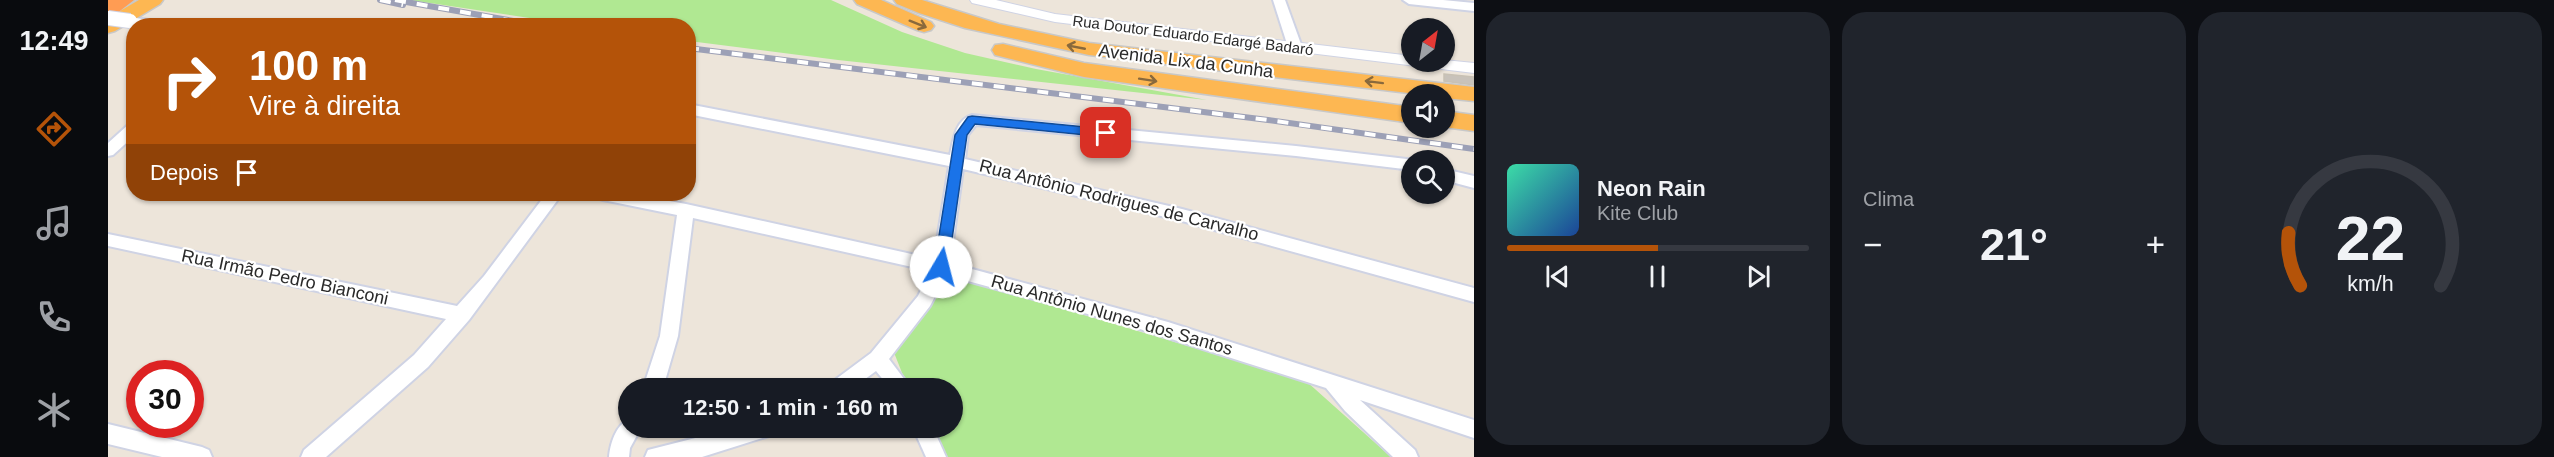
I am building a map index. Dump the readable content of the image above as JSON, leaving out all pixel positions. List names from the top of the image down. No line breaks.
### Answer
{"streets":{"highway":["Avenida Lix da Cunha"],"street":["Rua Doutor Eduardo Edargé Badaró","Rua Antônio Rodrigues de Carvalho","Rua Irmão Pedro Bianconi","Rua Antônio Nunes dos Santos"]},"north":"top right","page":{"tabs":"12:49","tile":"Clima","turn":["100 m","Vire à direita"],"then":"Depois","song":["Neon Rain","Kite Club"],"heat":["−","21°","+"],"limit":"30","trip":"12:50 · 1 min · 160 m","gauge":["22","km/h"]}}
